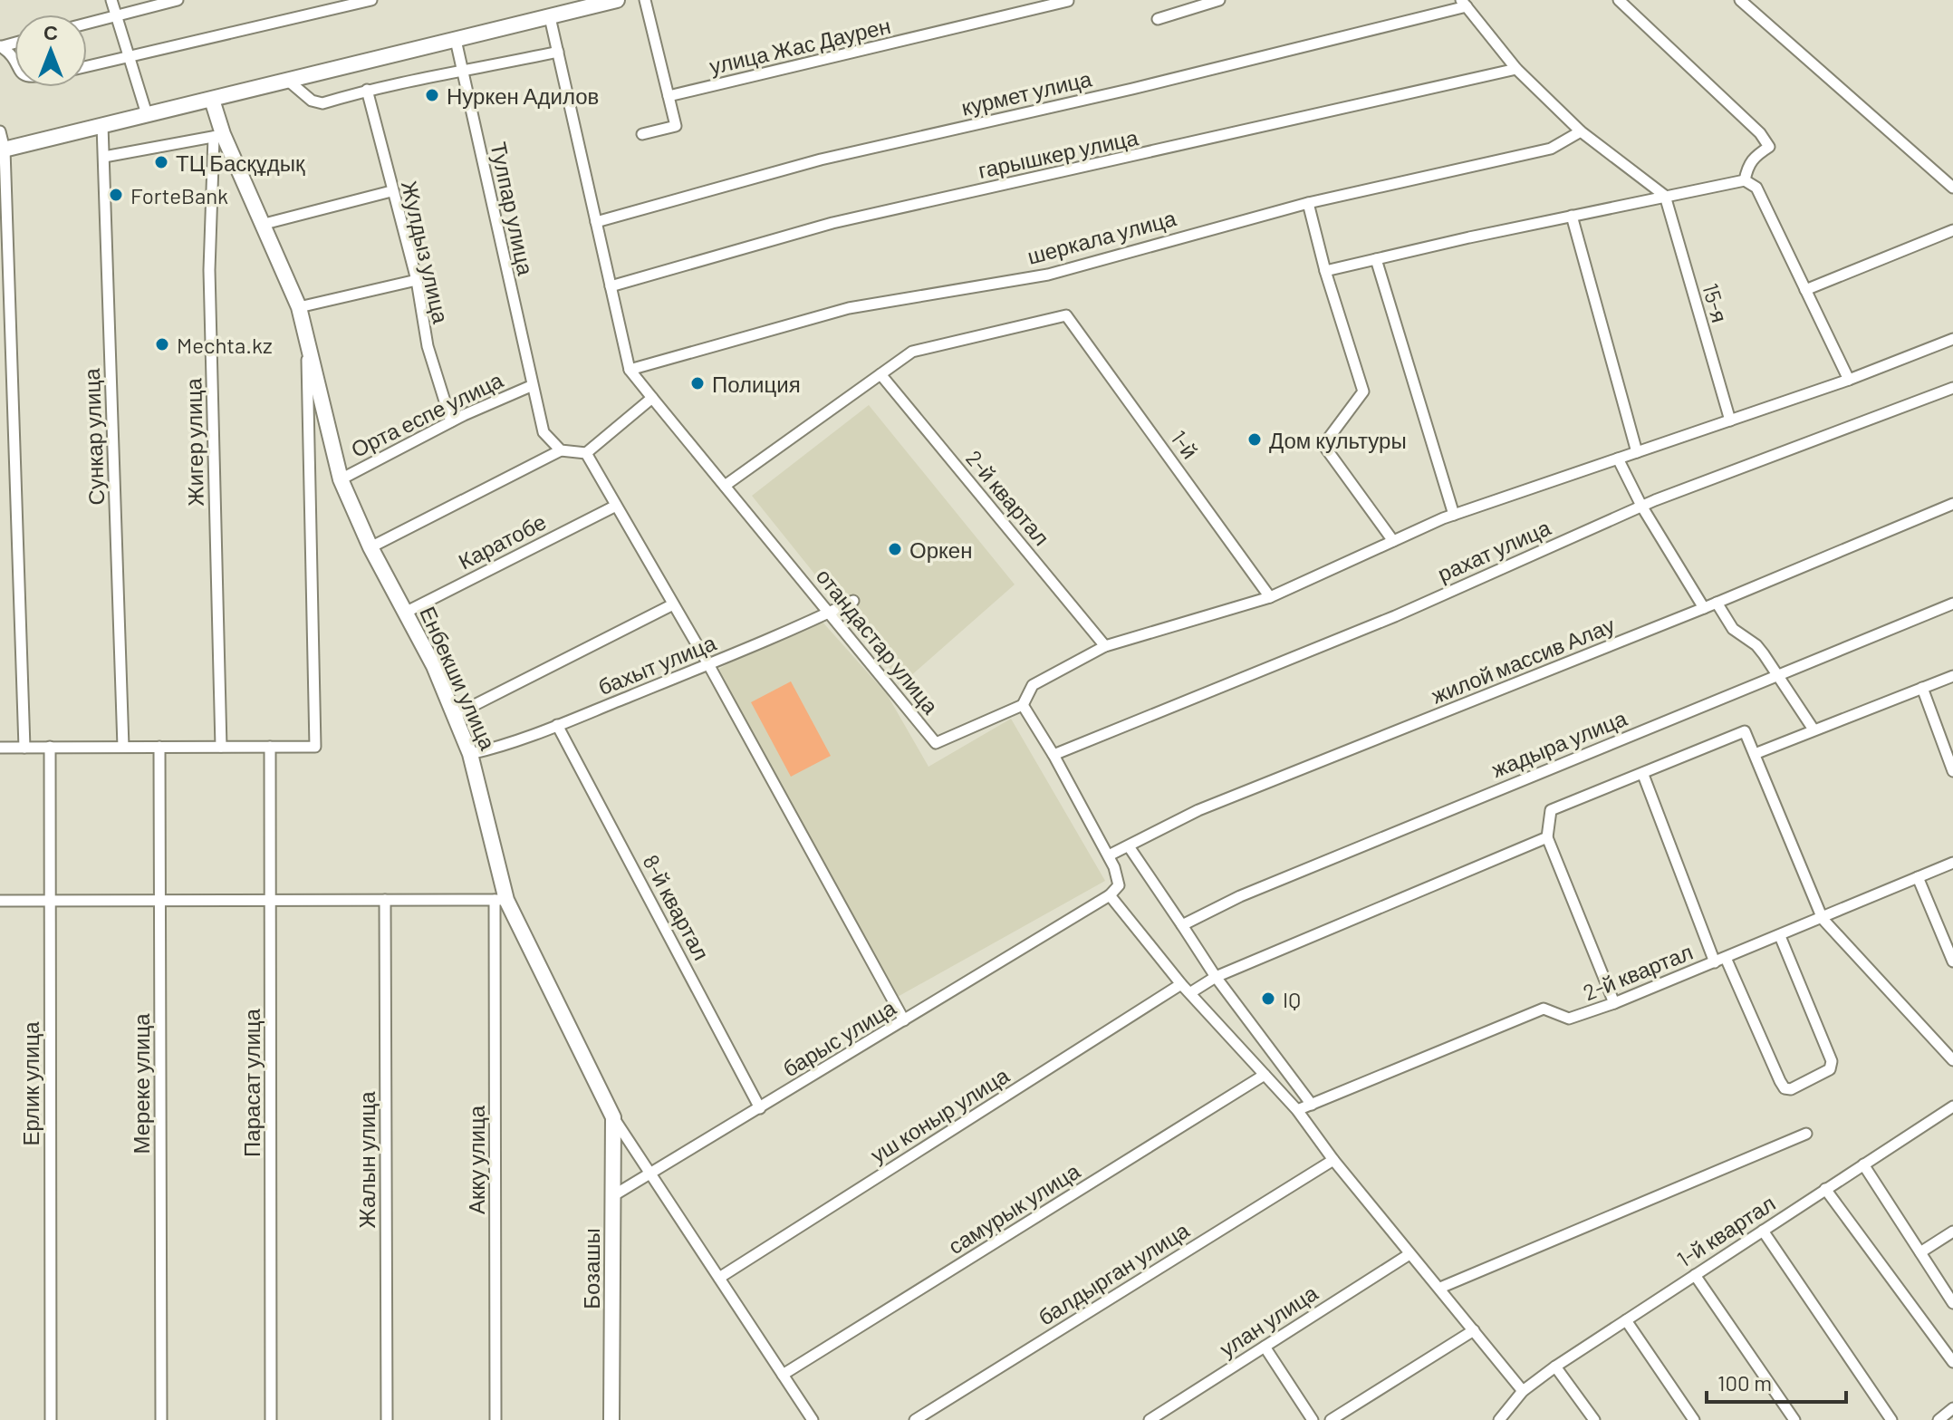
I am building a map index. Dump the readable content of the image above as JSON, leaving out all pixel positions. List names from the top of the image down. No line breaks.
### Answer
{"streets":{"street":["улица Жас Даурен","курмет улица","гарышкер улица","Тулпар улица","шеркала улица","Жулдыз улица","15-я","Орта еспе улица","Сункар улица","Жигер улица","1-й","2-й квартал","Каратобе","рахат улица","отандастар улица","жилой массив Алау","бахыт улица","Енбекши улица","жадыра улица","8-й квартал","барыс улица","Парасат улица","Ерлик улица","Мереке улица","уш коныр улица","Жалын улица","Акку улица","самурык улица","1-й квартал","Бозашы","балдырган улица","улан улица"]},"crossings":[["Тулпар улица","Орта еспе улица"],["шеркала улица","отандастар улица"],["Жулдыз улица","Орта еспе улица"],["Орта еспе улица","Енбекши улица"],["Жигер улица","Енбекши улица"],["1-й","2-й квартал"],["Каратобе","Енбекши улица"],["отандастар улица","бахыт улица"],["бахыт улица","Енбекши улица"],["бахыт улица","8-й квартал"],["Енбекши улица","Парасат улица"],["Енбекши улица","Акку улица"],["Енбекши улица","Бозашы"],["8-й квартал","барыс улица"],["барыс улица","Бозашы"]],"places":["Нуркен Адилов","ТЦ Басқұдық","ForteBank","Mechta.kz","Полиция","Дом культуры","Оркен","IQ"],"scale_bar":"100 m","north":"top"}
